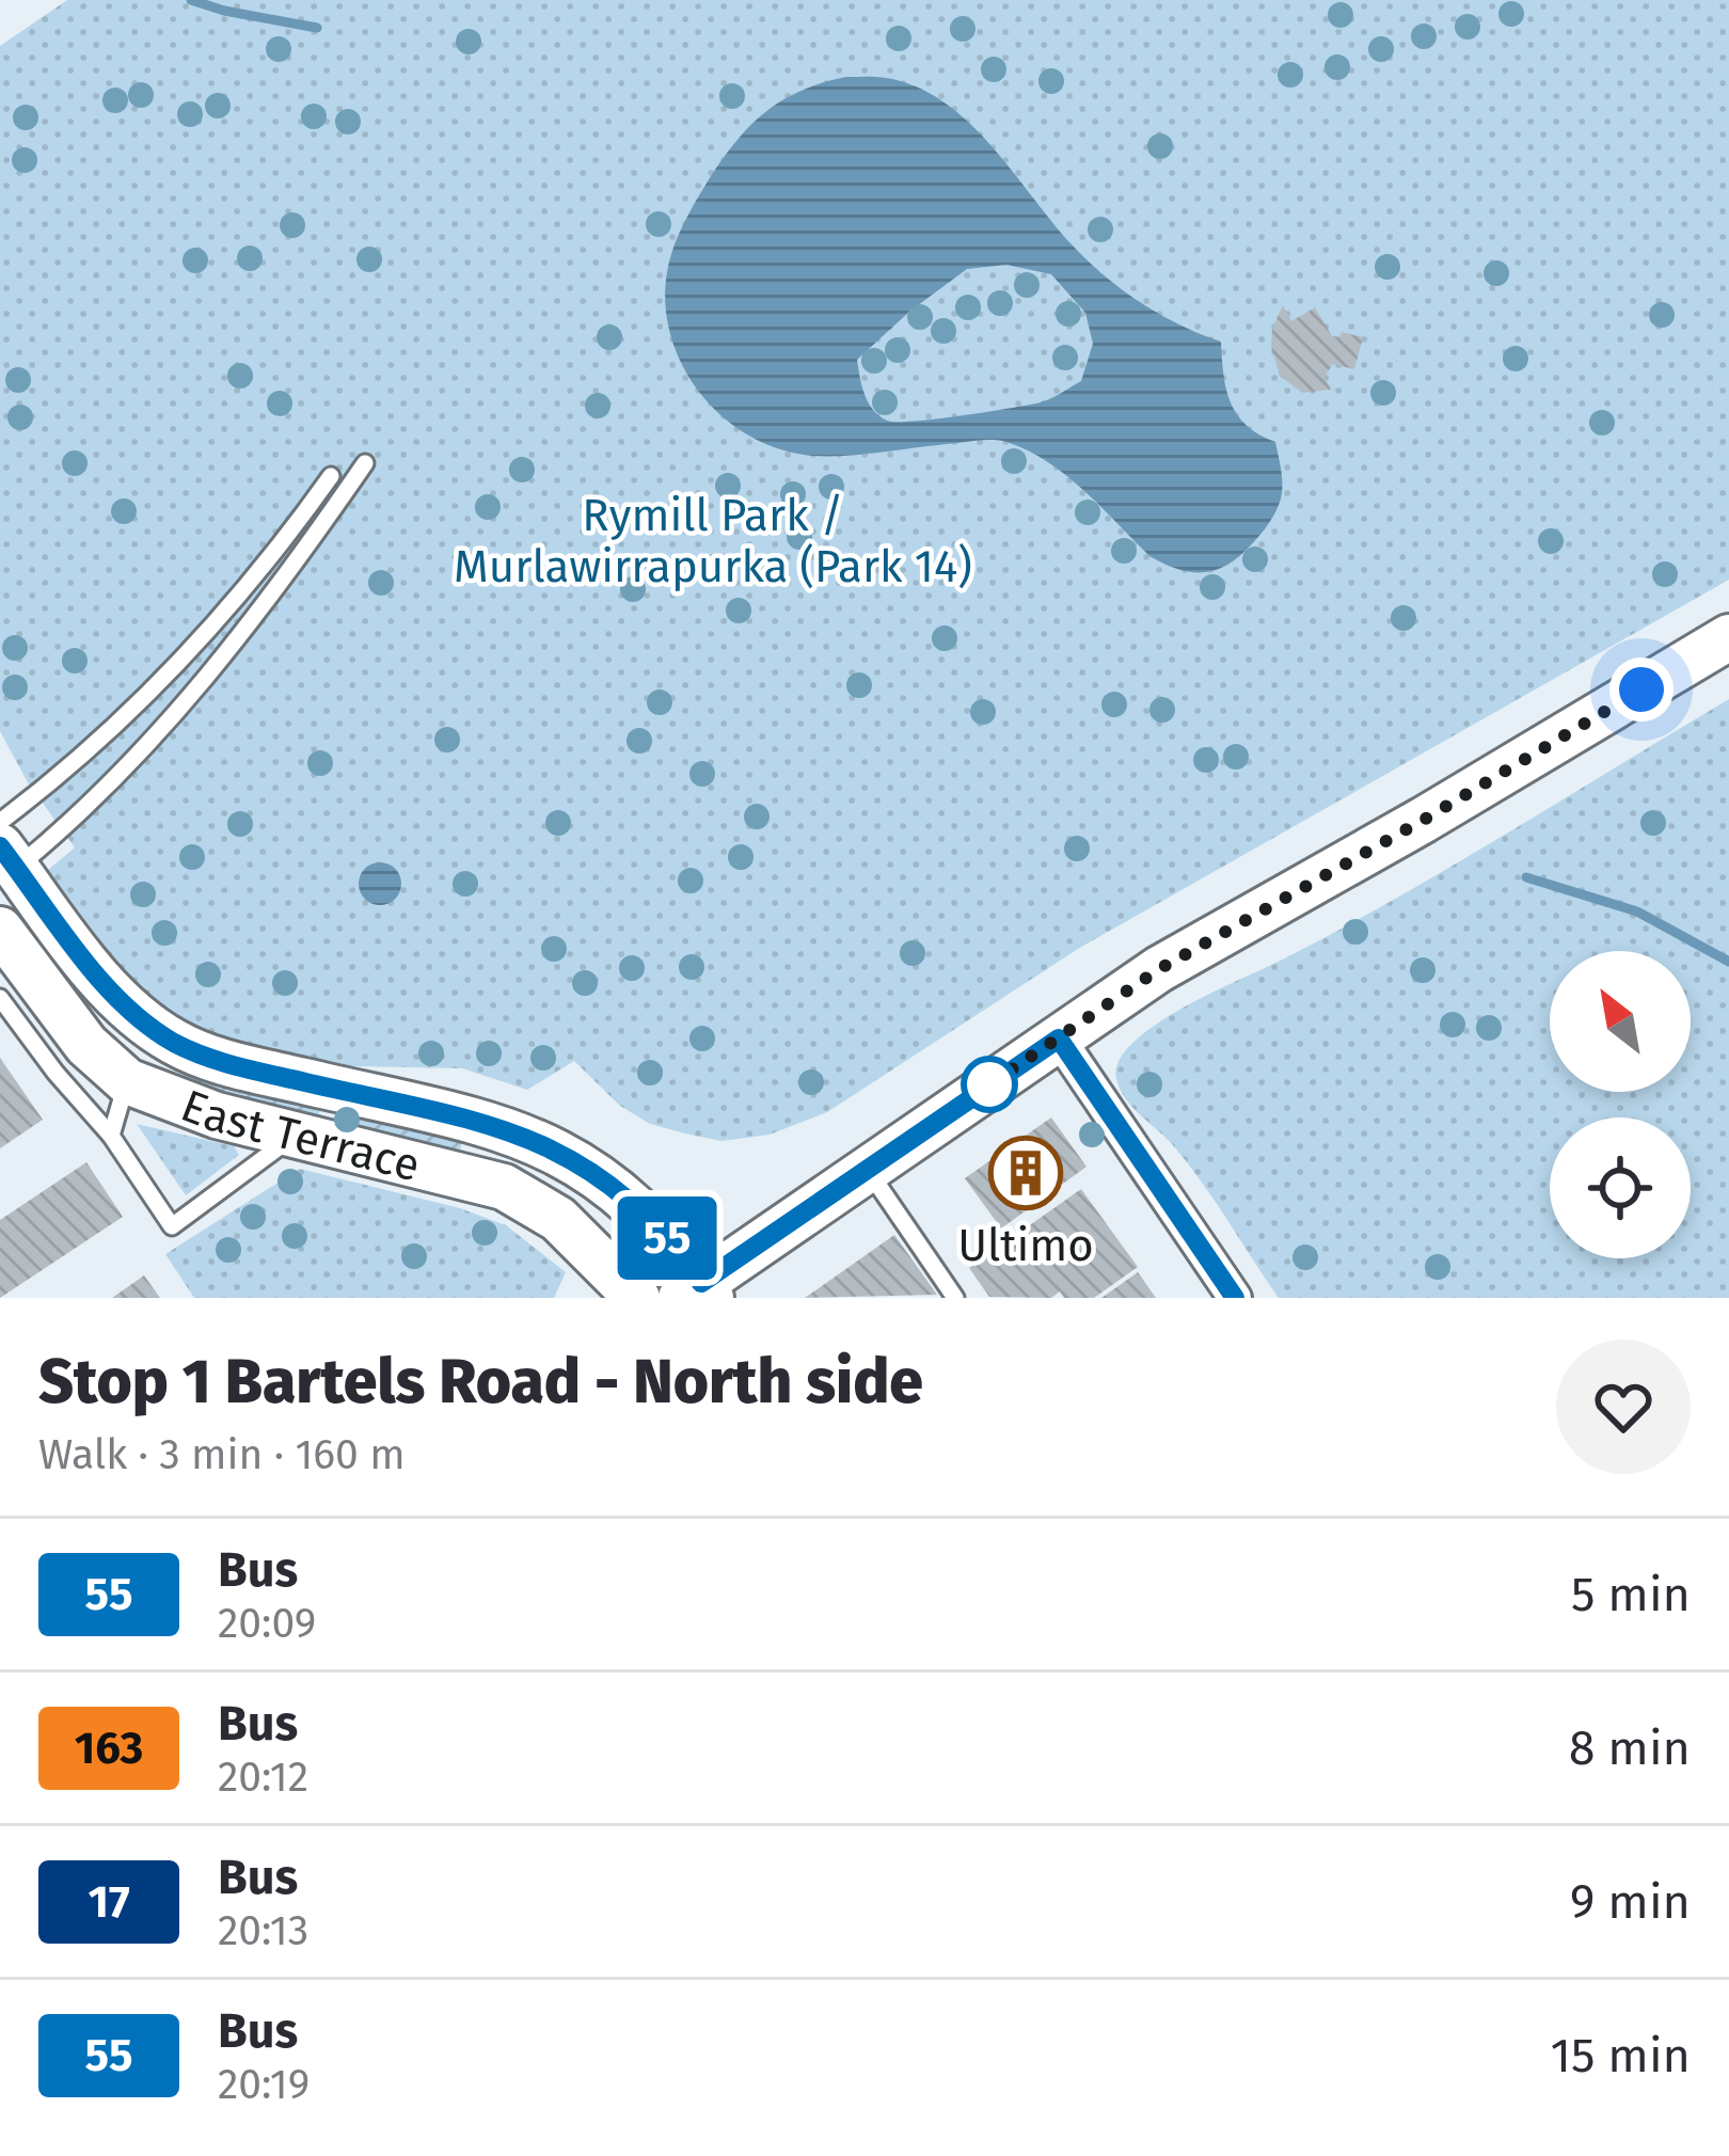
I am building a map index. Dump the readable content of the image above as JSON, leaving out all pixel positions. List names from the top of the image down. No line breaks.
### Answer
{"streets":{"main road":["East Terrace"]},"parks":["Rymill Park / Murlawirrapurka (Park 14)"],"places":{"building":["Ultimo"]},"lines":["bus line 55"],"north":"top left","page":{"on_map":"55","heading":["Stop 1 Bartels Road - North side","Walk · 3 min · 160 m"],"list":[{"mark":"55","name":"Bus","note":"20:09","value":"5 min"},{"mark":"163","name":"Bus","note":"20:12","value":"8 min"},{"mark":"17","name":"Bus","note":"20:13","value":"9 min"},{"mark":"55","name":"Bus","note":"20:19","value":"15 min"}]}}
